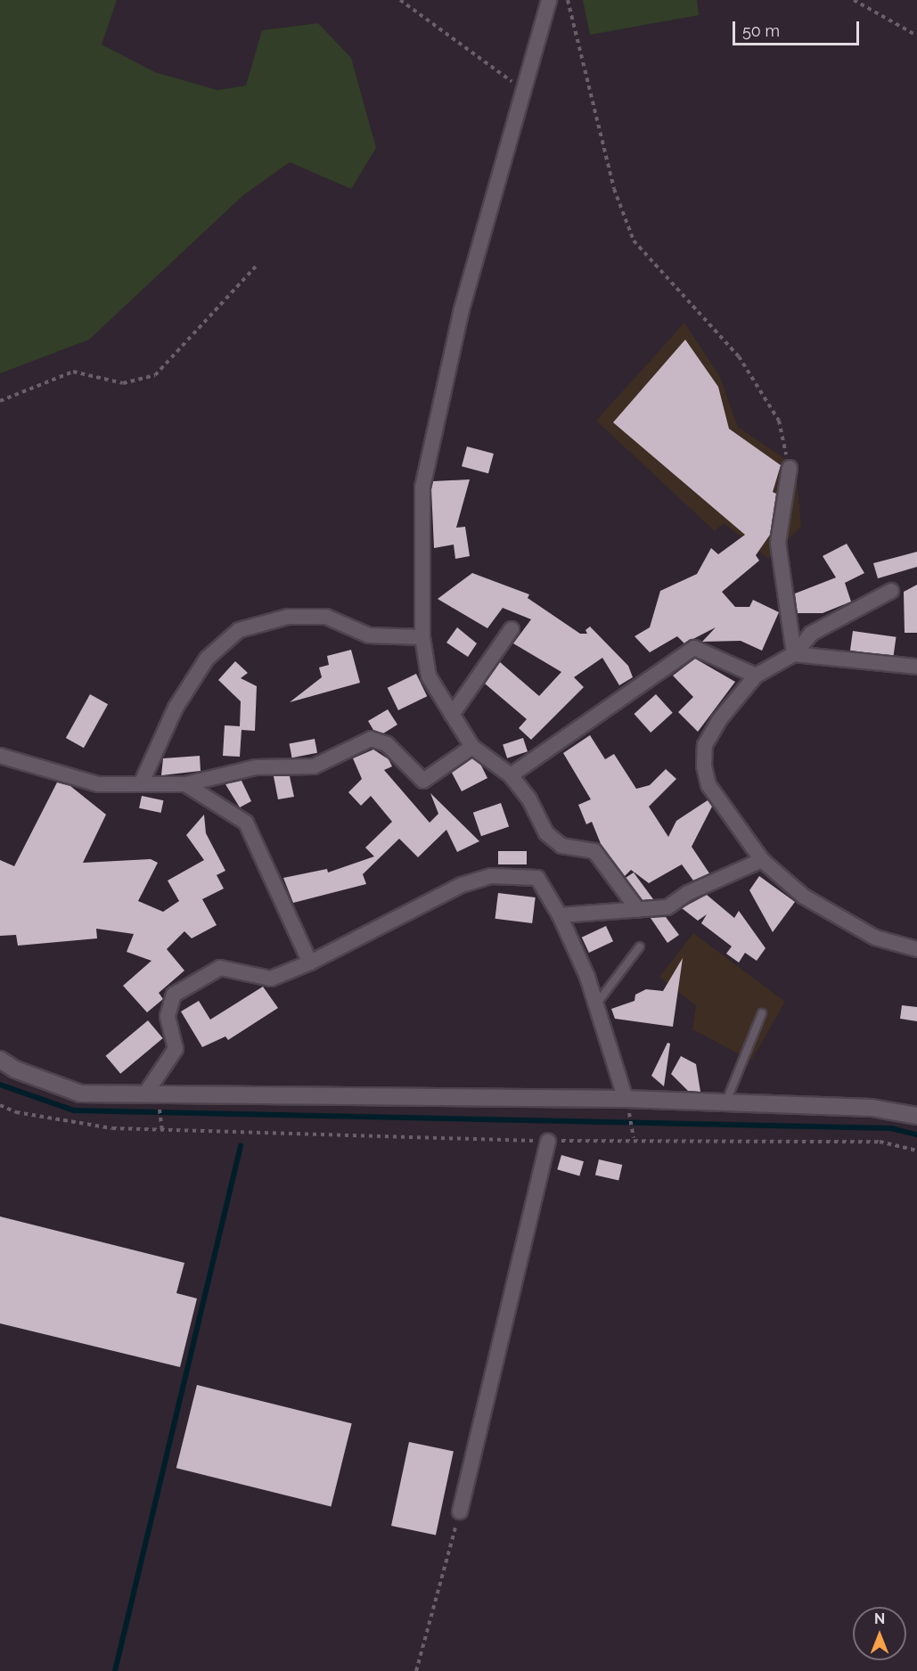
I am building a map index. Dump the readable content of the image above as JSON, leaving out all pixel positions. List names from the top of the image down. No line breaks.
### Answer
{"scale_bar":"50 m","north":"top"}
